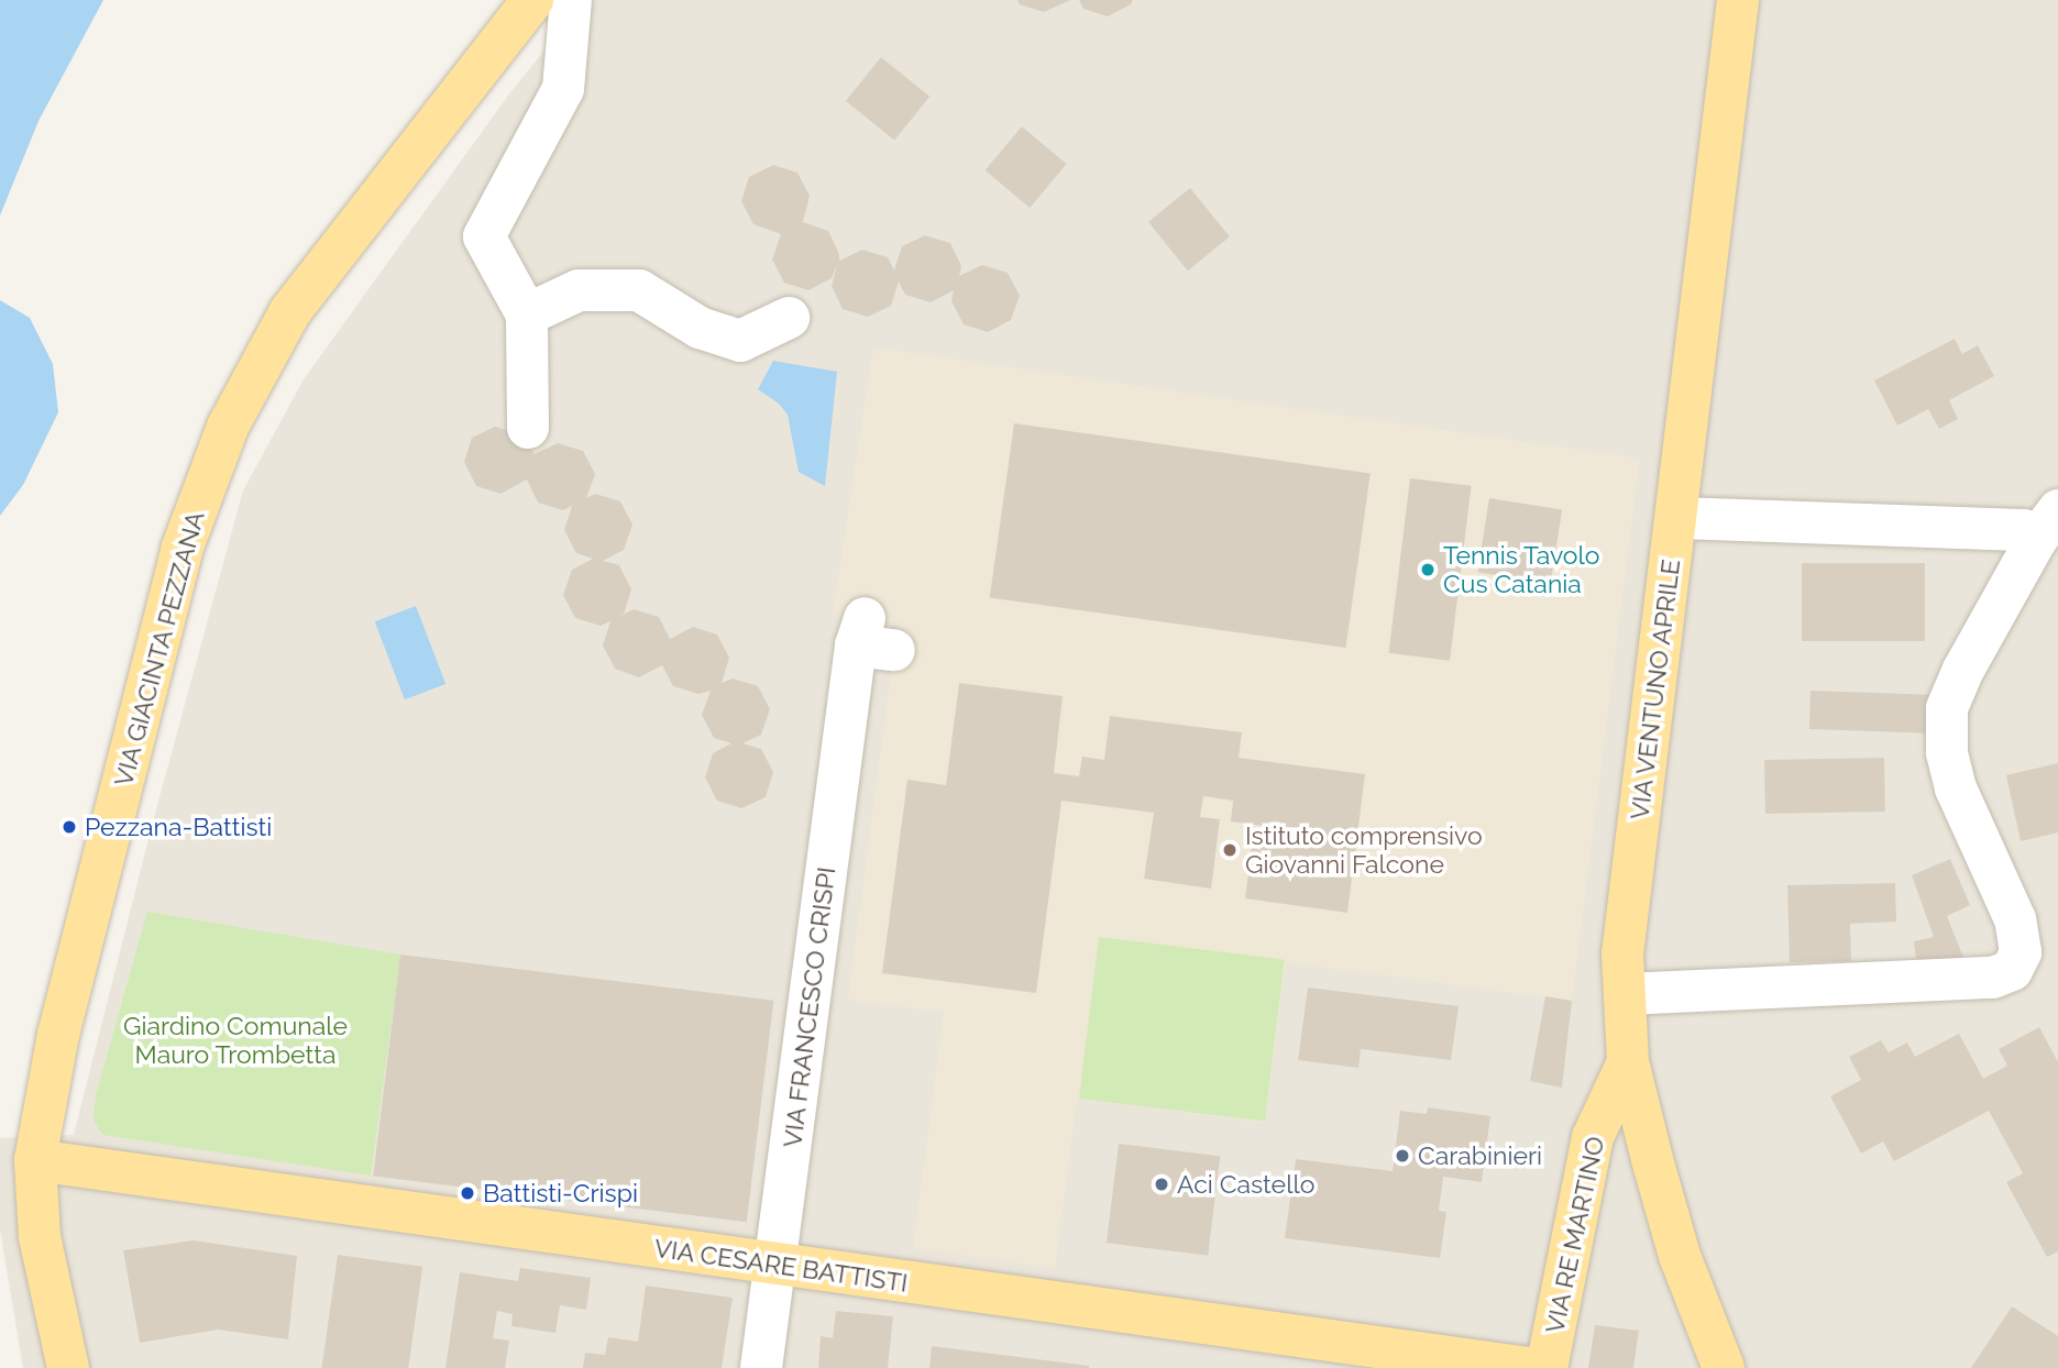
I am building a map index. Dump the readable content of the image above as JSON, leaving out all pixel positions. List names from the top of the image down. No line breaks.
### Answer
{"streets":{"main road":["VIA GIACINTA PEZZANA","VIA VENTUNO APRILE","VIA RE MARTINO","VIA CESARE BATTISTI"],"street":["VIA FRANCESCO CRISPI"]},"crossings":[["VIA GIACINTA PEZZANA","VIA CESARE BATTISTI"],["VIA VENTUNO APRILE","VIA RE MARTINO"],["VIA FRANCESCO CRISPI","VIA CESARE BATTISTI"]],"parks":["Giardino Comunale Mauro Trombetta"],"places":["Tennis Tavolo Cus Catania","Pezzana-Battisti","Istituto comprensivo Giovanni Falcone","Carabinieri","Aci Castello","Battisti-Crispi"]}
